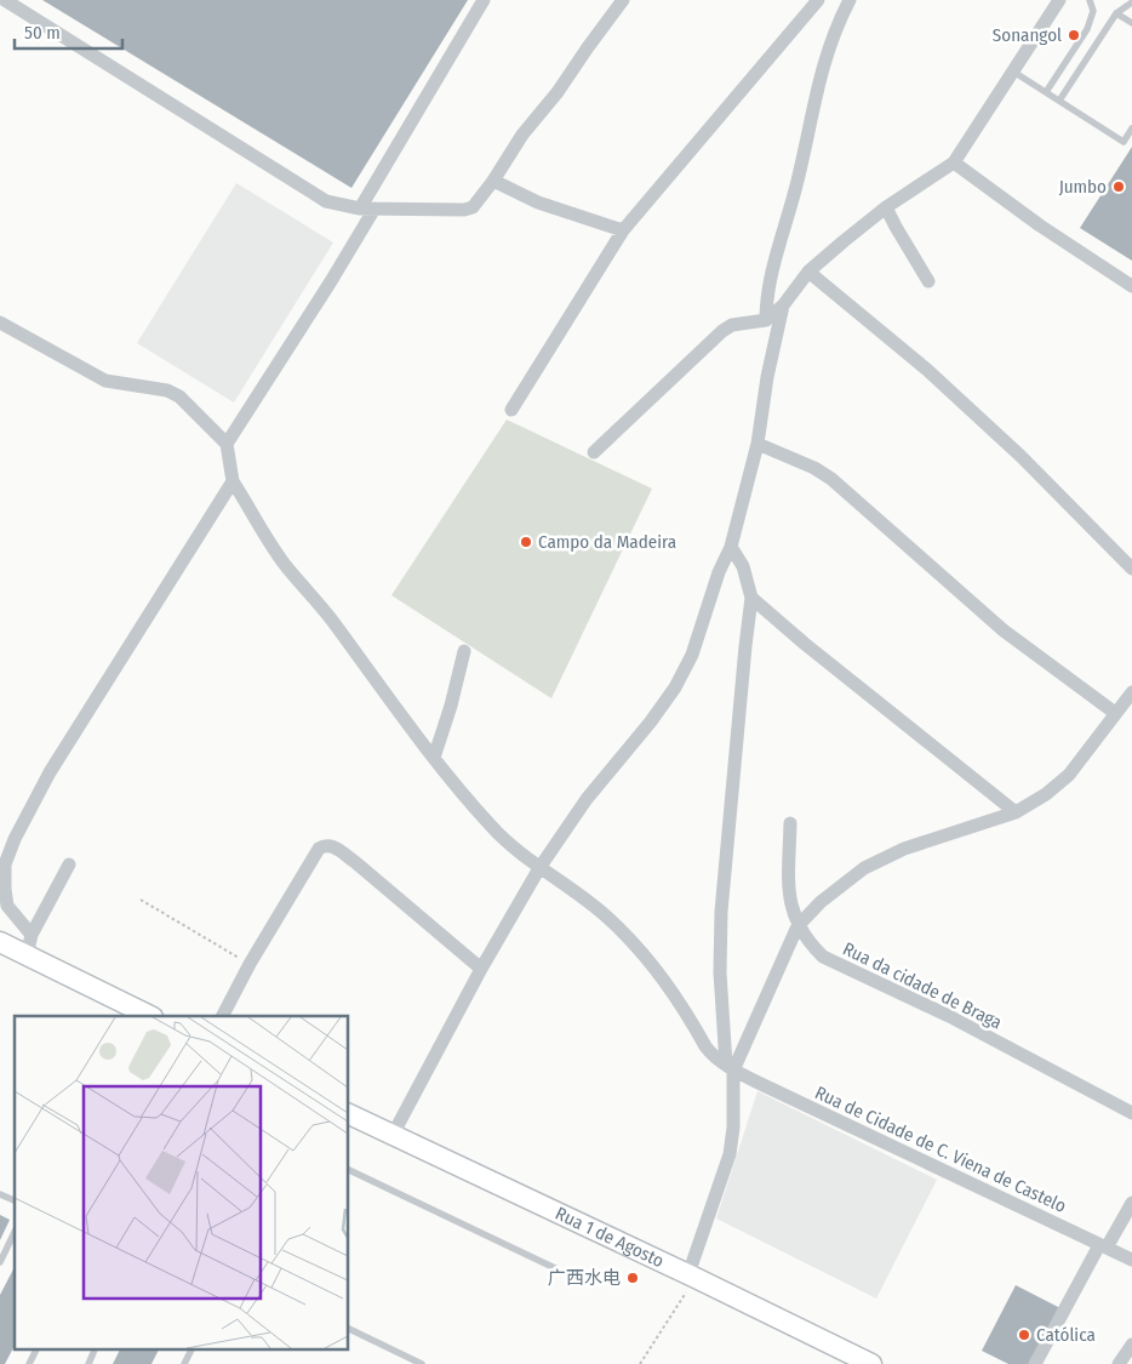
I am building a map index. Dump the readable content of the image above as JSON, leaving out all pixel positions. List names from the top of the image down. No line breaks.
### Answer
{"streets":{"main road":["Rua 1 de Agosto"],"street":["Rua da cidade de Braga","Rua de Cidade de C. Viena de Castelo"]},"places":["Sonangol","Jumbo","Campo da Madeira","广西水电","Católica"],"scale_bar":"50 m"}
